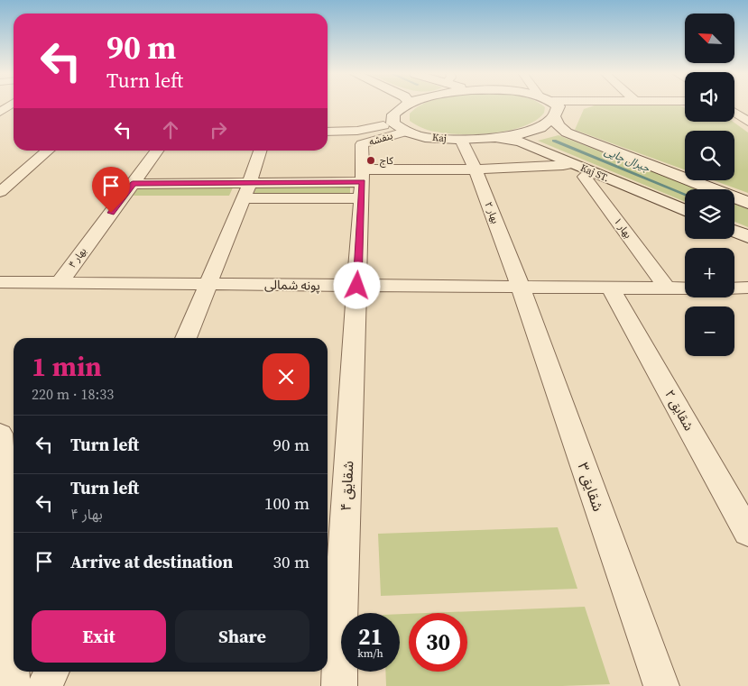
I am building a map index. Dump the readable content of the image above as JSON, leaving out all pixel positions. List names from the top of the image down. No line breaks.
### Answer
{"streets":{"main road":["Kaj","Kaj ST."],"street":["بنفشه","بهار ۲","بهار ۱","بهار ۴","پونه شمالی","شقایق ۲","شقایق ۴","شقایق ۳"]},"crossings":[["Kaj","بنفشه"],["Kaj","Kaj ST."],["Kaj","بهار ۲"],["بنفشه","پونه شمالی"],["بنفشه","شقایق ۴"],["Kaj ST.","بهار ۱"],["بهار ۲","پونه شمالی"],["بهار ۲","شقایق ۳"],["بهار ۱","پونه شمالی"],["بهار ۴","پونه شمالی"],["پونه شمالی","شقایق ۲"],["پونه شمالی","شقایق ۴"],["پونه شمالی","شقایق ۳"]],"water":["جیرال چایی"],"places":["کاج"],"north":"top left","page":{"map_buttons":["+","−"],"turn":["90 m","Turn left"],"heading":["1 min","220 m · 18:33"],"list":[{"name":"Turn left","value":"90 m"},{"name":"Turn left","note":"بهار ۴","value":"100 m"},{"name":"Arrive at destination","value":"30 m"}],"buttons":["Exit","Share"],"speed":"21 km/h","limit":"30"}}
